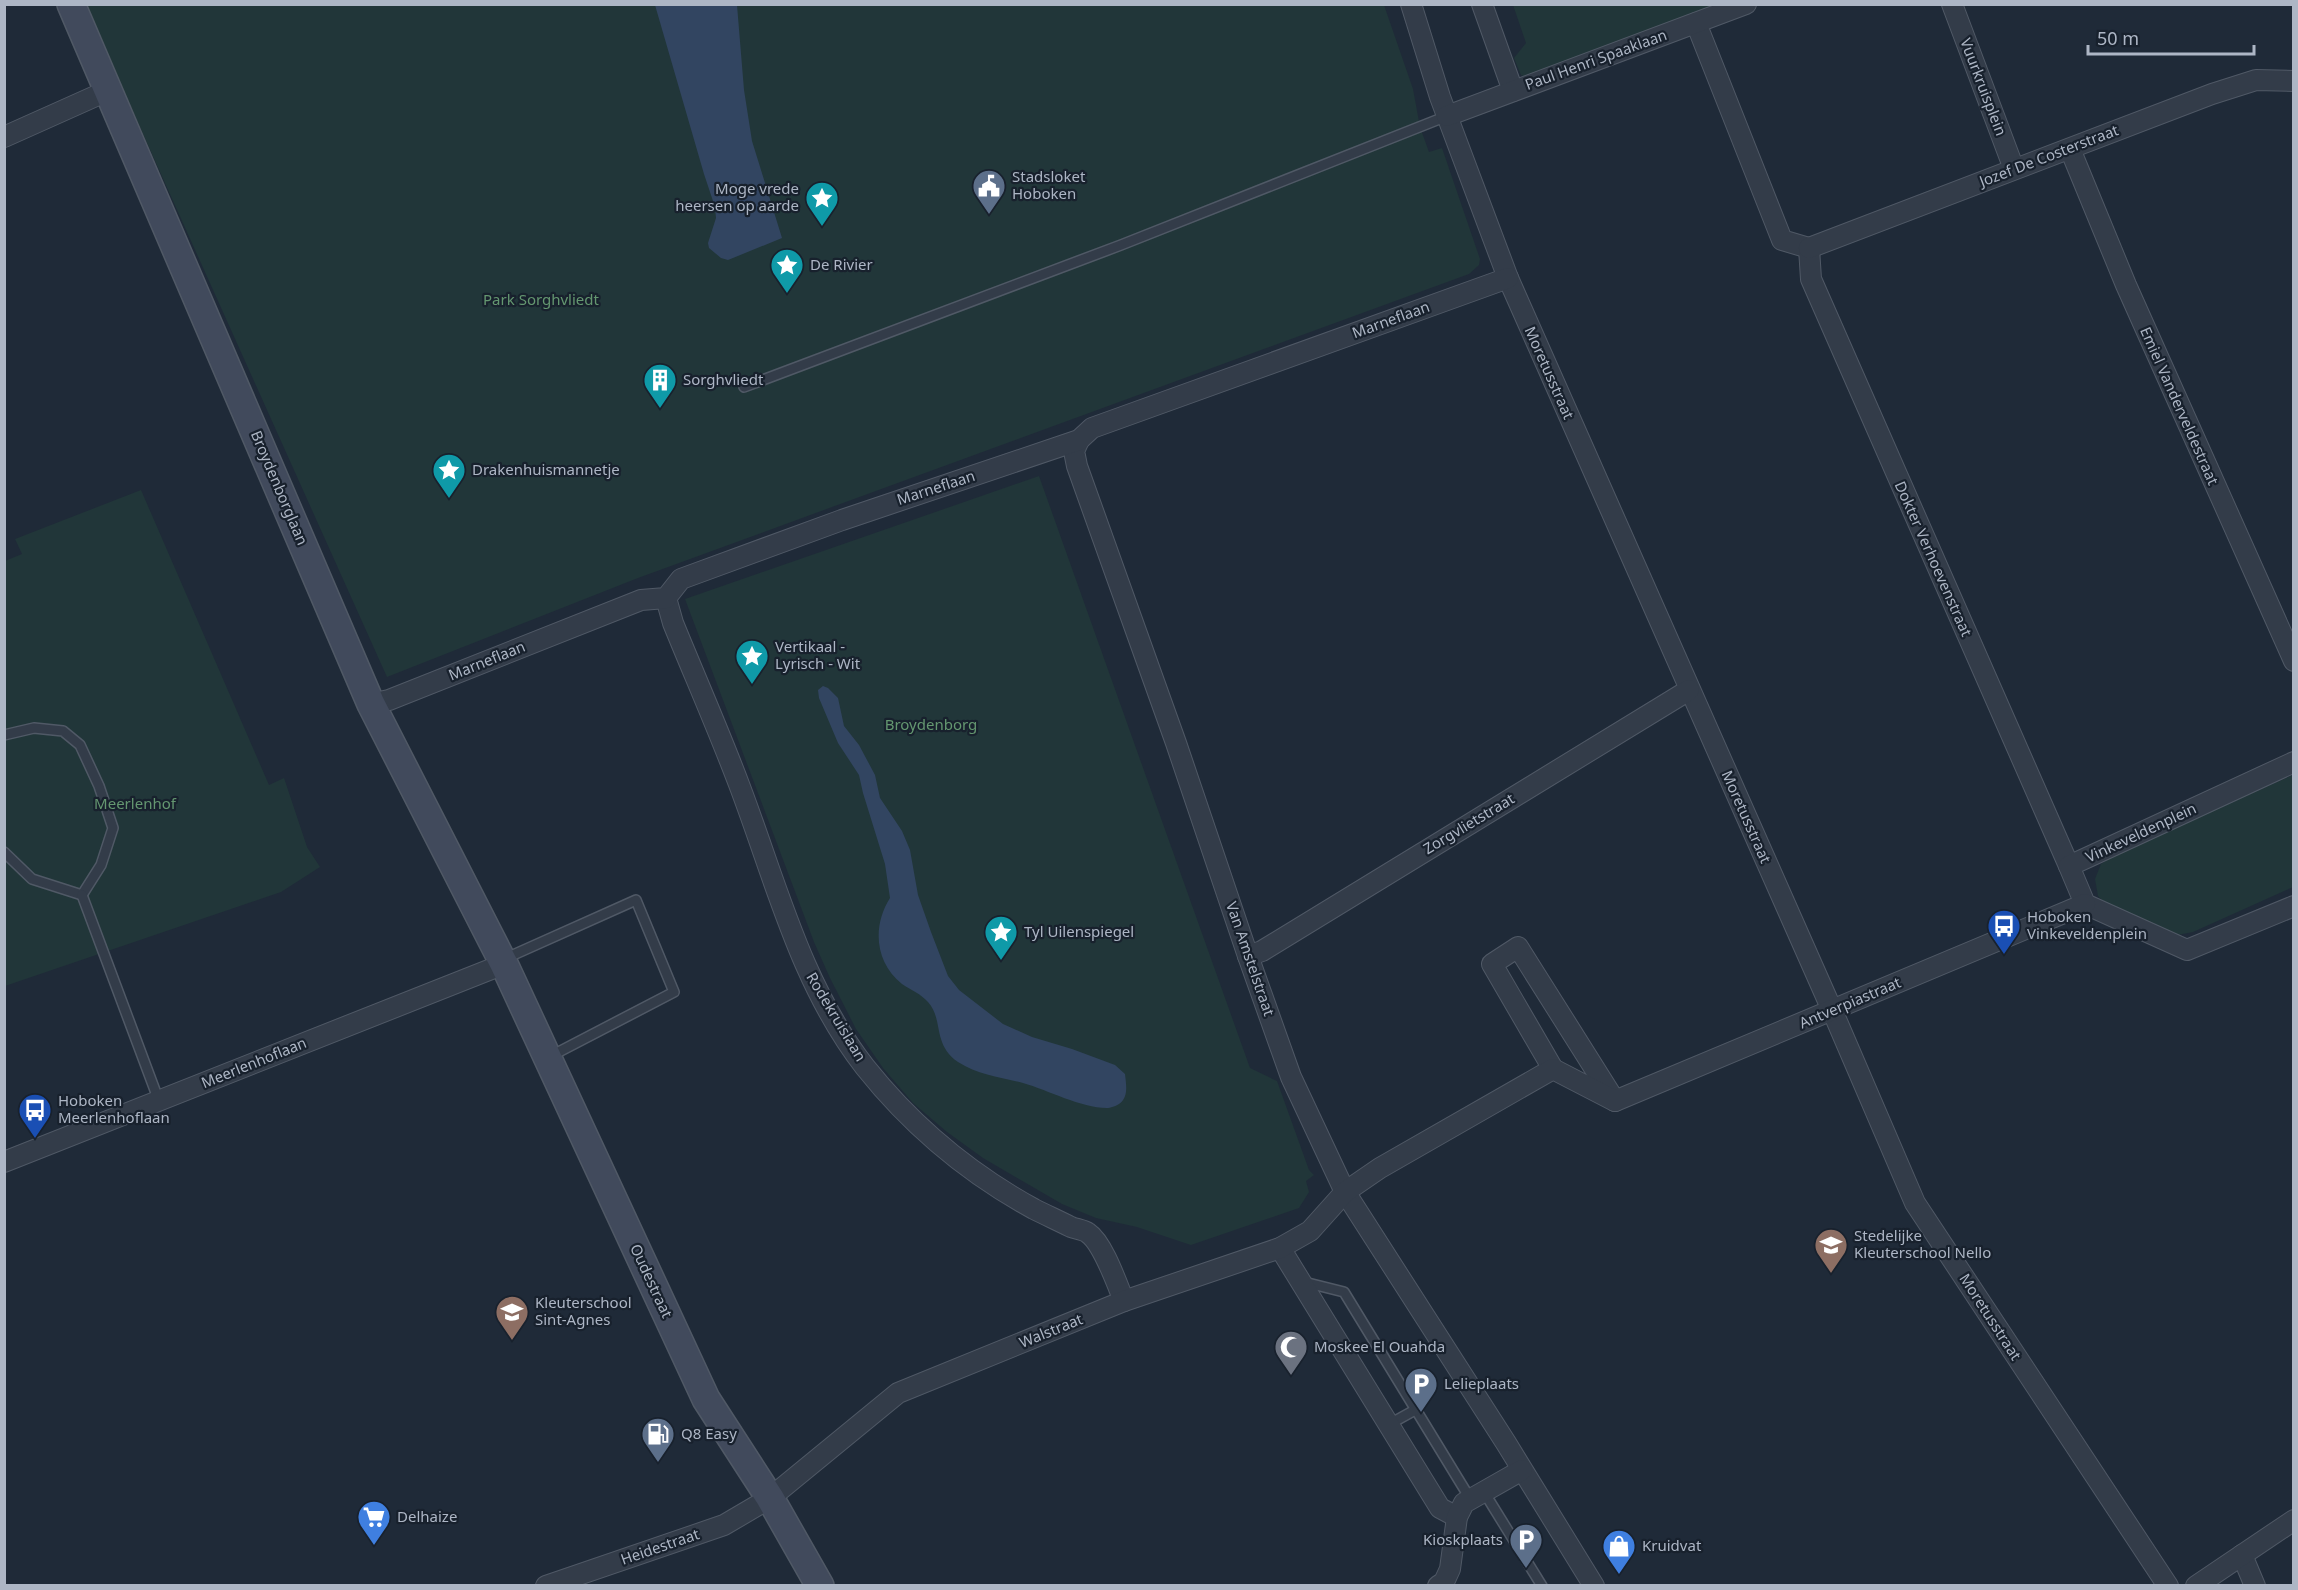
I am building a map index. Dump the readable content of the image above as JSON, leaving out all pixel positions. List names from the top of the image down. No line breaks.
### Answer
{"streets":{"street":["Paul Henri Spaaklaan","Vuurkruisplein","Jozef De Costerstraat","Marneflaan","Moretusstraat","Emiel Vanderveldestraat","Broydenborglaan","Dokter Verhoevenstraat","Zorgvlietstraat","Vinkeveldenplein","Van Amstelstraat","Antverpiastraat","Rodekruislaan","Meerlenhoflaan","Oudestraat","Walstraat","Heidestraat"]},"crossings":[["Paul Henri Spaaklaan","Moretusstraat"],["Vuurkruisplein","Jozef De Costerstraat"],["Jozef De Costerstraat","Emiel Vanderveldestraat"],["Jozef De Costerstraat","Dokter Verhoevenstraat"],["Marneflaan","Moretusstraat"],["Marneflaan","Broydenborglaan"],["Marneflaan","Van Amstelstraat"],["Marneflaan","Rodekruislaan"],["Moretusstraat","Zorgvlietstraat"],["Moretusstraat","Antverpiastraat"],["Broydenborglaan","Meerlenhoflaan"],["Broydenborglaan","Oudestraat"],["Dokter Verhoevenstraat","Vinkeveldenplein"],["Zorgvlietstraat","Van Amstelstraat"],["Vinkeveldenplein","Antverpiastraat"],["Van Amstelstraat","Walstraat"],["Rodekruislaan","Walstraat"],["Meerlenhoflaan","Oudestraat"],["Oudestraat","Walstraat"],["Oudestraat","Heidestraat"],["Walstraat","Heidestraat"]],"parks":["Park Sorghvliedt","Broydenborg","Meerlenhof"],"places":{"public building":["Stadsloket Hoboken"],"place":["Moge vrede heersen op aarde","De Rivier","Drakenhuismannetje","Vertikaal - Lyrisch - Wit","Tyl Uilenspiegel"],"building":["Sorghvliedt"],"bus stop":["Hoboken Vinkeveldenplein","Hoboken Meerlenhoflaan"],"school or university":["Stedelijke Kleuterschool Nello","Kleuterschool Sint-Agnes"],"mosque":["Moskee El Ouahda"],"parking":["Lelieplaats","Kioskplaats"],"fuel station":["Q8 Easy"],"supermarket":["Delhaize"],"shop":["Kruidvat"]},"scale_bar":"50 m"}
